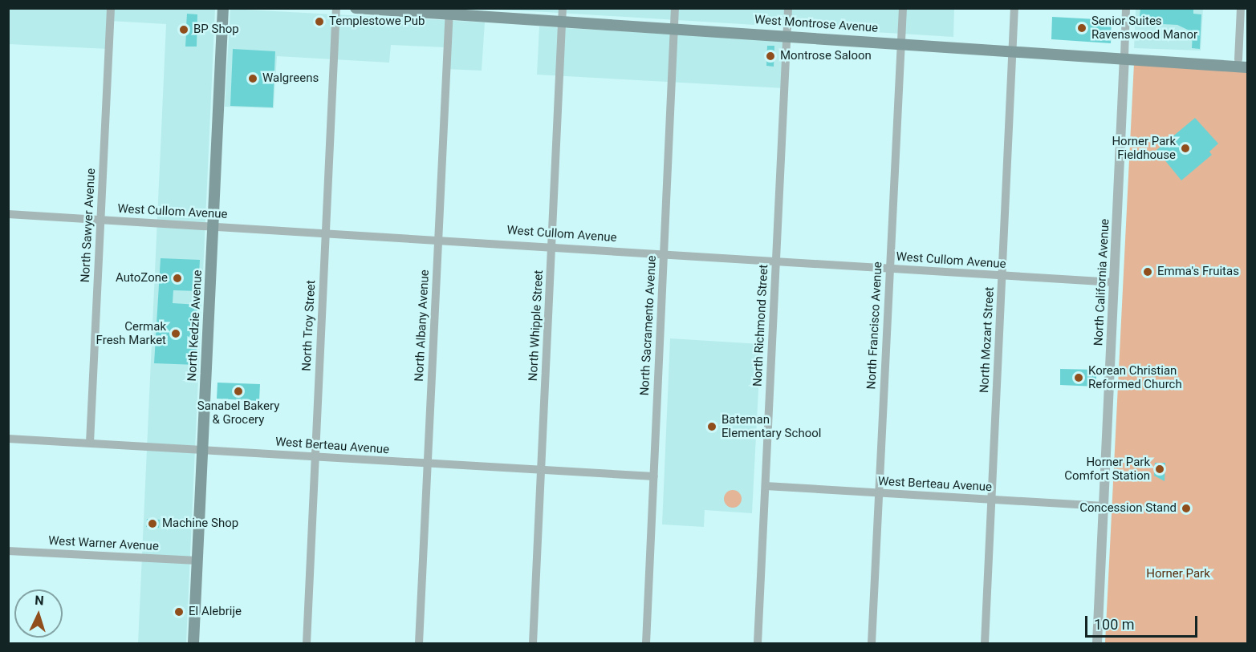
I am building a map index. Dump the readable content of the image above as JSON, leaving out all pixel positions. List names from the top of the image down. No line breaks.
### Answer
{"streets":{"main road":["West Montrose Avenue","North Kedzie Avenue"],"street":["West Cullom Avenue","North Sawyer Avenue","North California Avenue","North Troy Street","North Albany Avenue","North Whipple Street","North Sacramento Avenue","North Richmond Street","North Francisco Avenue","North Mozart Street","West Berteau Avenue","West Warner Avenue"]},"crossings":[["West Montrose Avenue","North California Avenue"],["West Montrose Avenue","North Albany Avenue"],["West Montrose Avenue","North Whipple Street"],["West Montrose Avenue","North Sacramento Avenue"],["West Montrose Avenue","North Richmond Street"],["West Montrose Avenue","North Francisco Avenue"],["West Montrose Avenue","North Mozart Street"],["West Cullom Avenue","North Sawyer Avenue"],["West Cullom Avenue","North California Avenue"],["West Cullom Avenue","North Kedzie Avenue"],["West Cullom Avenue","North Troy Street"],["West Cullom Avenue","North Albany Avenue"],["West Cullom Avenue","North Whipple Street"],["West Cullom Avenue","North Sacramento Avenue"],["West Cullom Avenue","North Richmond Street"],["West Cullom Avenue","North Francisco Avenue"],["West Cullom Avenue","North Mozart Street"],["North Sawyer Avenue","West Berteau Avenue"],["North California Avenue","West Berteau Avenue"],["North Kedzie Avenue","West Berteau Avenue"],["North Kedzie Avenue","West Warner Avenue"],["North Troy Street","West Berteau Avenue"],["North Albany Avenue","West Berteau Avenue"],["North Whipple Street","West Berteau Avenue"],["North Sacramento Avenue","West Berteau Avenue"],["North Richmond Street","West Berteau Avenue"],["North Francisco Avenue","West Berteau Avenue"],["North Mozart Street","West Berteau Avenue"]],"parks":["Horner Park"],"places":["Templestowe Pub","Senior Suites Ravenswood Manor","BP Shop","Montrose Saloon","Walgreens","Horner Park Fieldhouse","Emma's Fruitas","AutoZone","Cermak Fresh Market","Korean Christian Reformed Church","Sanabel Bakery & Grocery","Bateman Elementary School","Horner Park Comfort Station","Concession Stand","Machine Shop","El Alebrije"],"scale_bar":"100 m","north":"top"}
